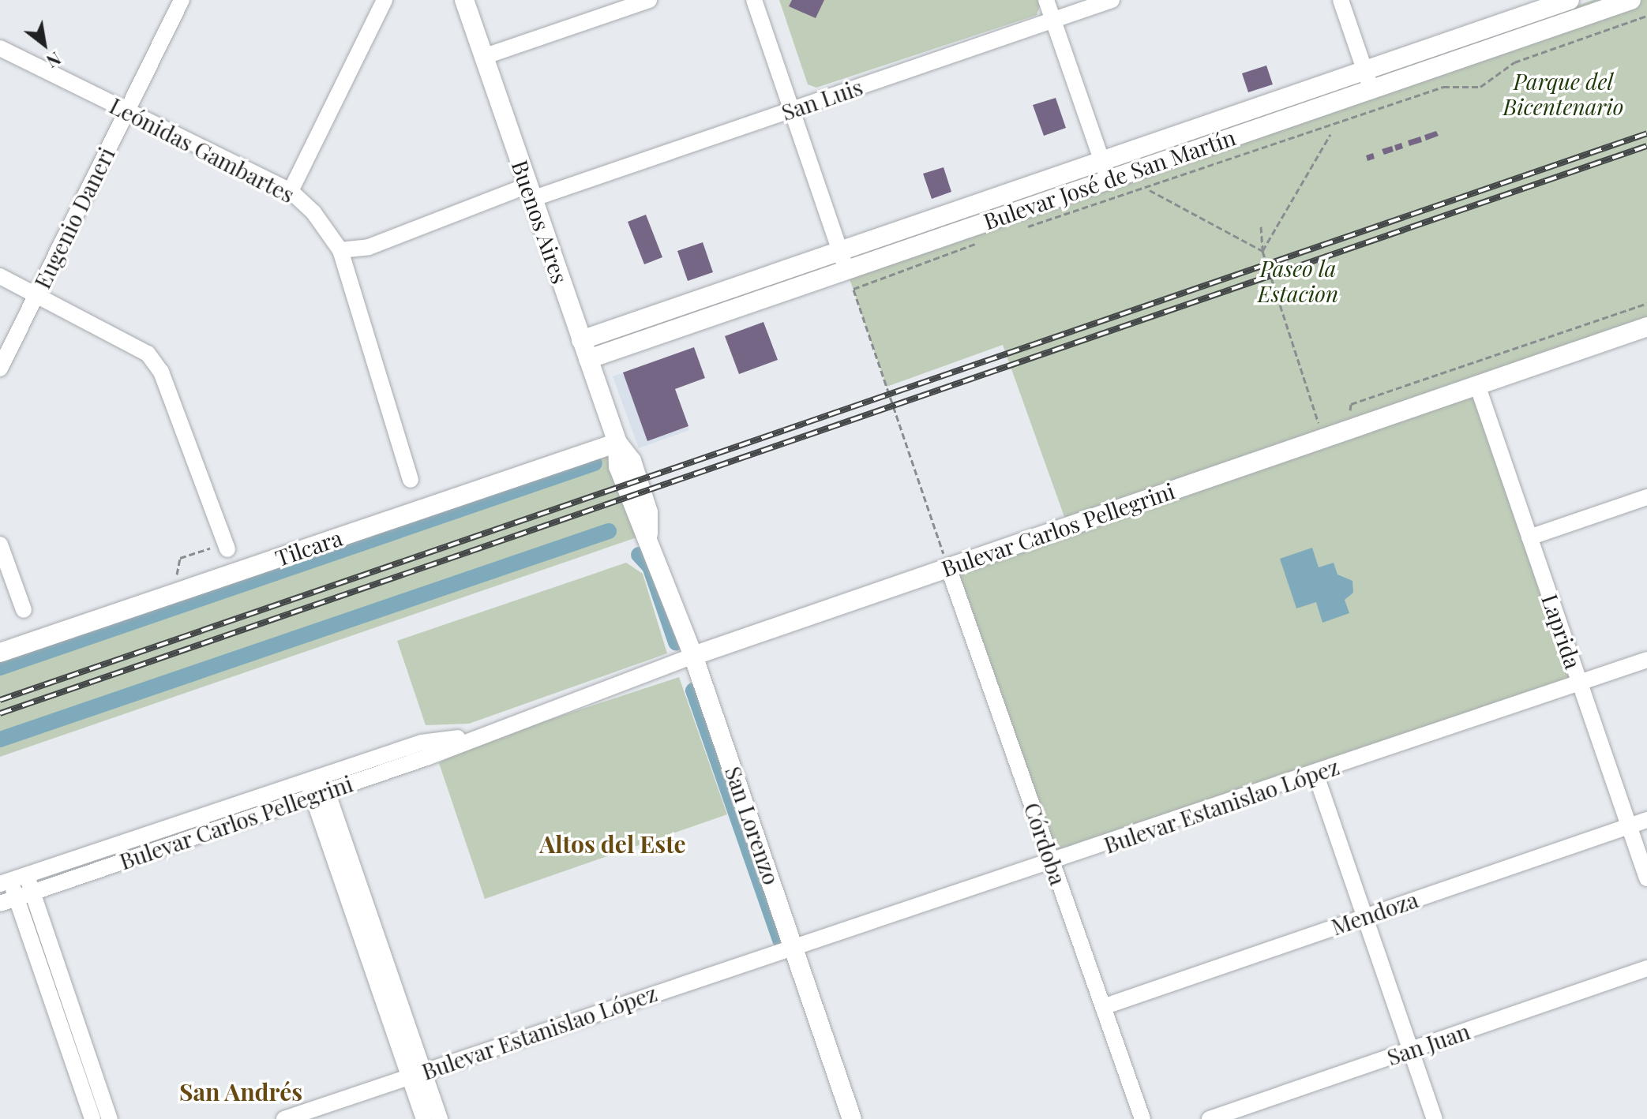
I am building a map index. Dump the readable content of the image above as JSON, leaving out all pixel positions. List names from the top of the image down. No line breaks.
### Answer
{"streets":{"main road":["Bulevar José de San Martín","Buenos Aires","Bulevar Carlos Pellegrini","Tilcara","San Lorenzo"],"street":["San Luis","Leónidas Gambartes","Eugenio Daneri","Laprida","Bulevar Estanislao López","Córdoba","Mendoza","San Juan"]},"crossings":[["San Luis","Leónidas Gambartes"],["San Luis","Buenos Aires"],["Leónidas Gambartes","Eugenio Daneri"],["Bulevar José de San Martín","Buenos Aires"],["Buenos Aires","Tilcara"],["Buenos Aires","San Lorenzo"],["Bulevar Carlos Pellegrini","Laprida"],["Bulevar Carlos Pellegrini","San Lorenzo"],["Bulevar Carlos Pellegrini","Córdoba"],["Laprida","Bulevar Estanislao López"],["Laprida","Mendoza"],["Bulevar Estanislao López","San Lorenzo"],["Bulevar Estanislao López","Córdoba"],["Córdoba","Mendoza"]],"districts":["Altos del Este","San Andrés"],"parks":["Parque del Bicentenario","Paseo la Estacion"],"north":"bottom right"}
